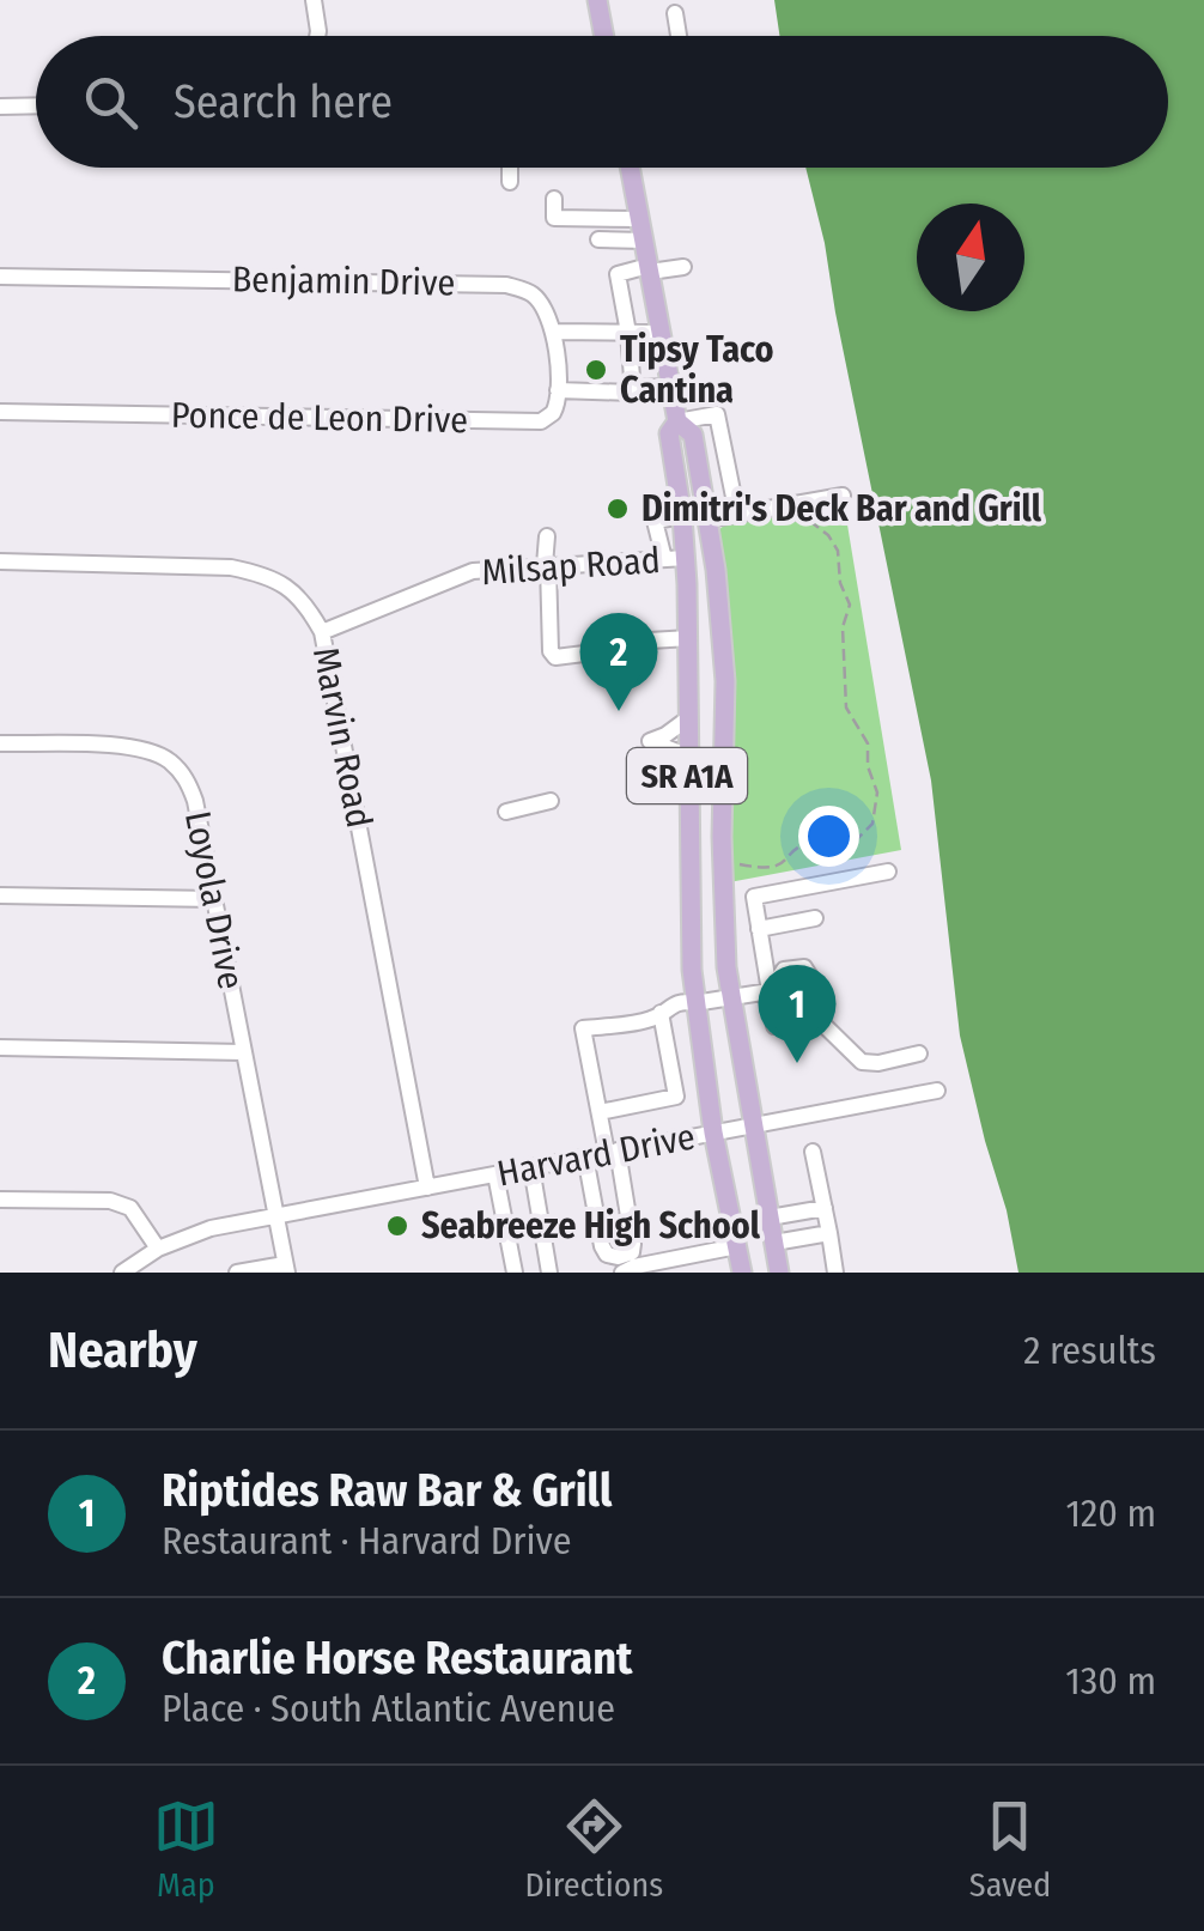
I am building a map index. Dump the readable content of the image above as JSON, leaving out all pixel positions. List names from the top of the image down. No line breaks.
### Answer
{"streets":{"main road":["SR A1A"],"street":["Benjamin Drive","Ponce de Leon Drive","Milsap Road","Marvin Road","Loyola Drive","Harvard Drive"]},"crossings":[["Milsap Road","Marvin Road"],["Milsap Road","SR A1A"],["Marvin Road","Harvard Drive"],["SR A1A","Harvard Drive"],["Loyola Drive","Harvard Drive"]],"places":["Tipsy Taco Cantina","Dimitri's Deck Bar and Grill","Seabreeze High School"],"north":"top","page":{"search":"Search here","pins":["2","1"],"heading":["Nearby","2 results"],"list":[{"mark":"1","name":"Riptides Raw Bar & Grill","note":"Restaurant · Harvard Drive","value":"120 m"},{"mark":"2","name":"Charlie Horse Restaurant","note":"Place · South Atlantic Avenue","value":"130 m"}],"nav":["Map","Directions","Saved"]}}
